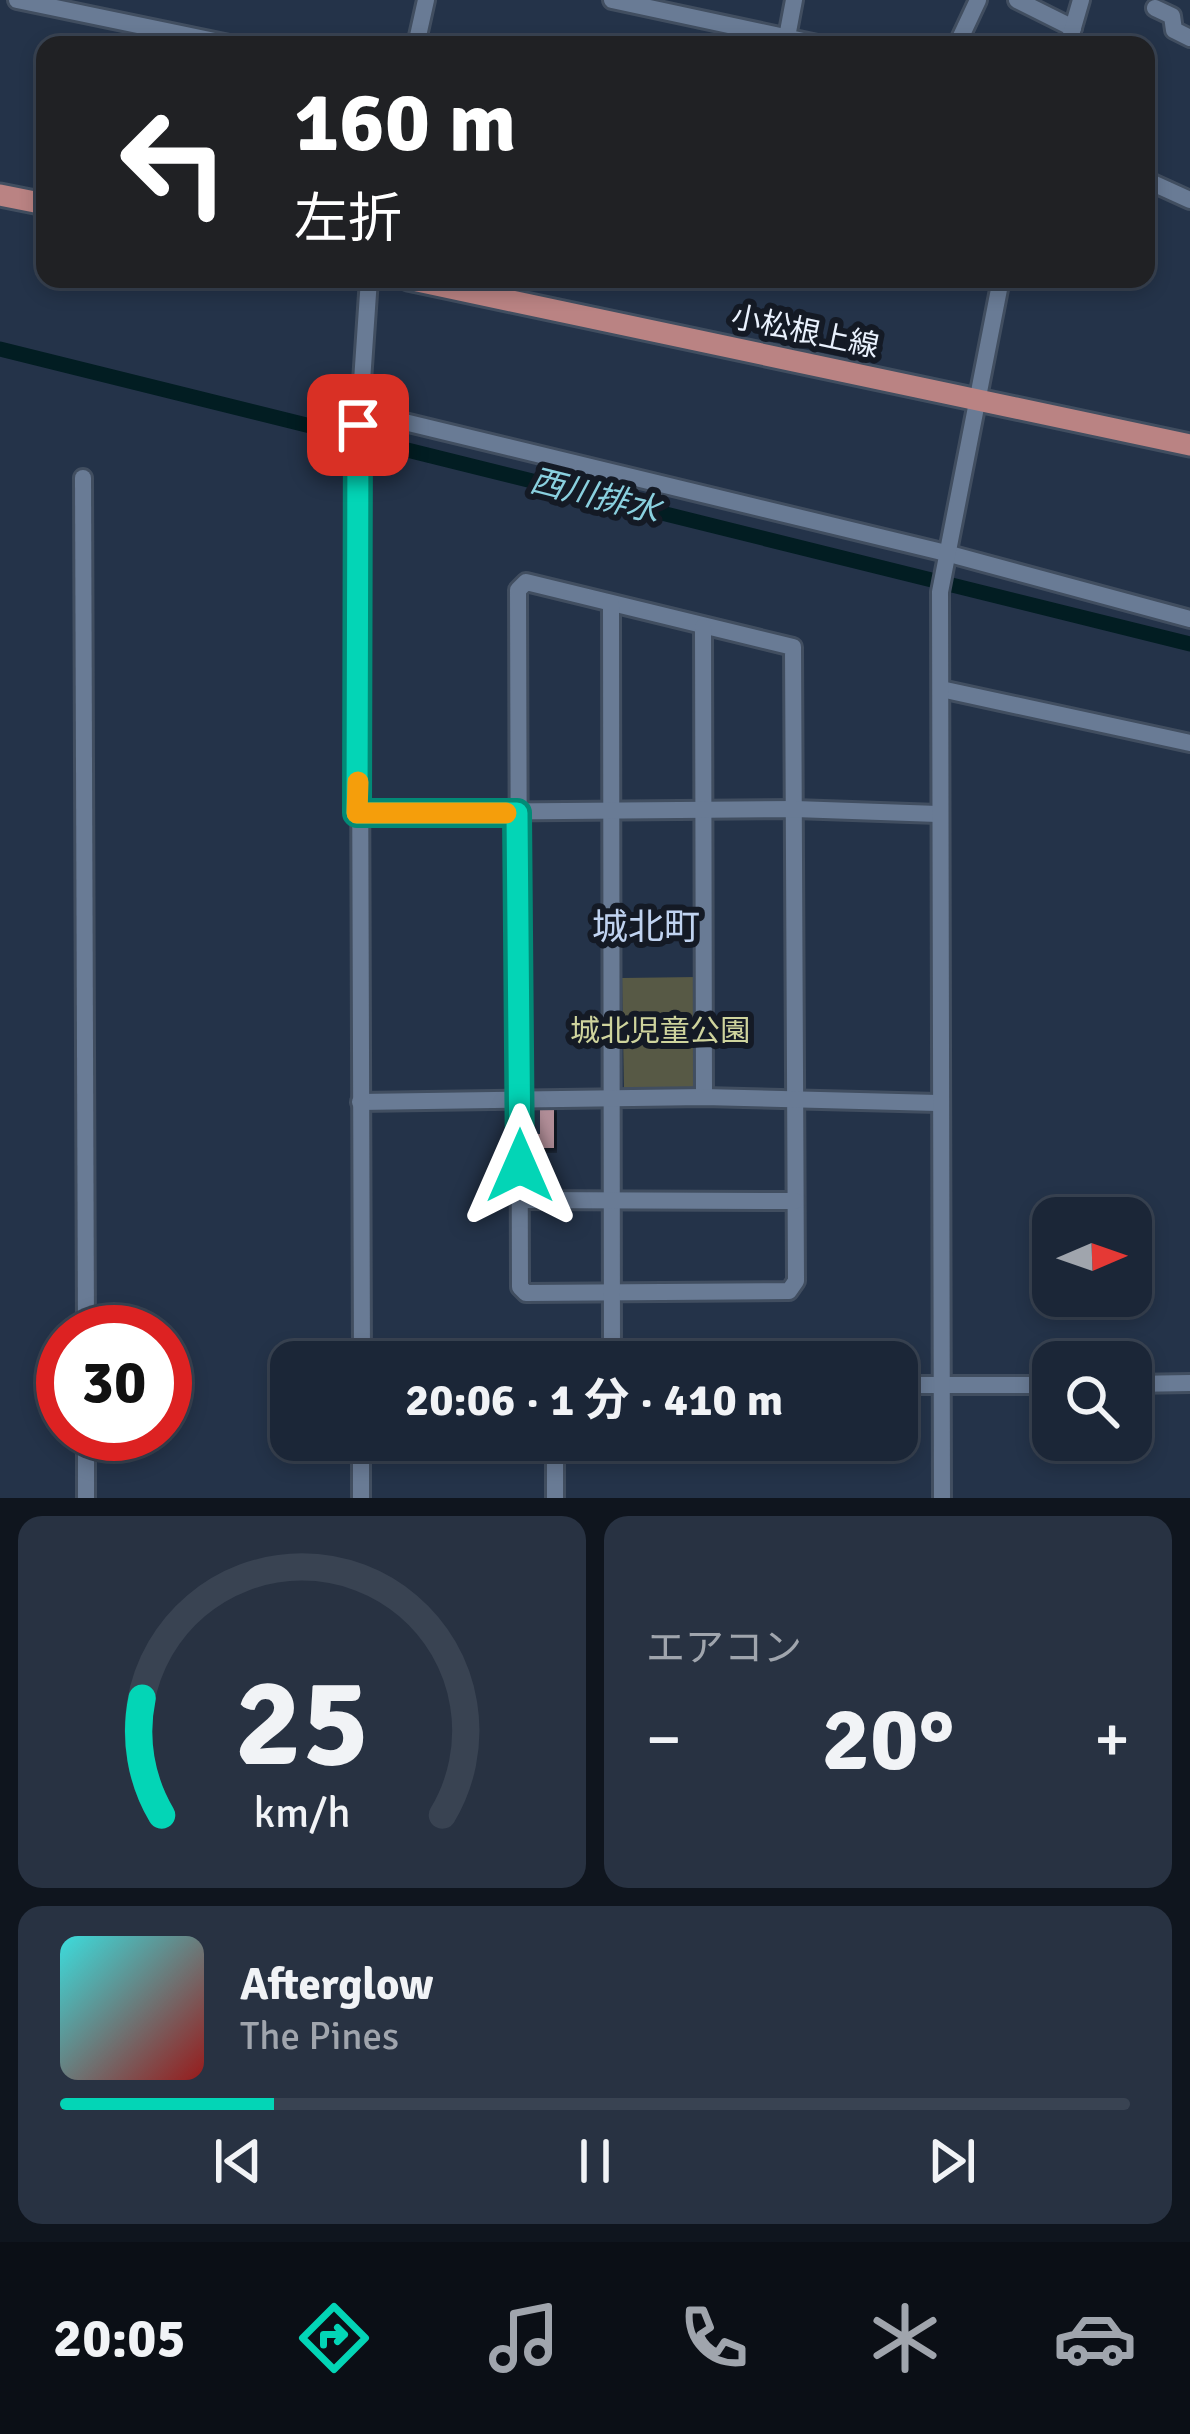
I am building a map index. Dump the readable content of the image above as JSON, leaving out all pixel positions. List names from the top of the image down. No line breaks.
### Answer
{"streets":{"main road":["小松根上線"]},"districts":["城北町"],"water":["西川排水"],"parks":["城北児童公園"],"north":"right","page":{"turn":["160 m","左折"],"limit":"30","trip":"20:06 · 1 分 · 410 m","tile":"エアコン","heat":["−","20°","+"],"song":["Afterglow","The Pines"],"tabs":"20:05","gauge":["25","km/h"]}}
